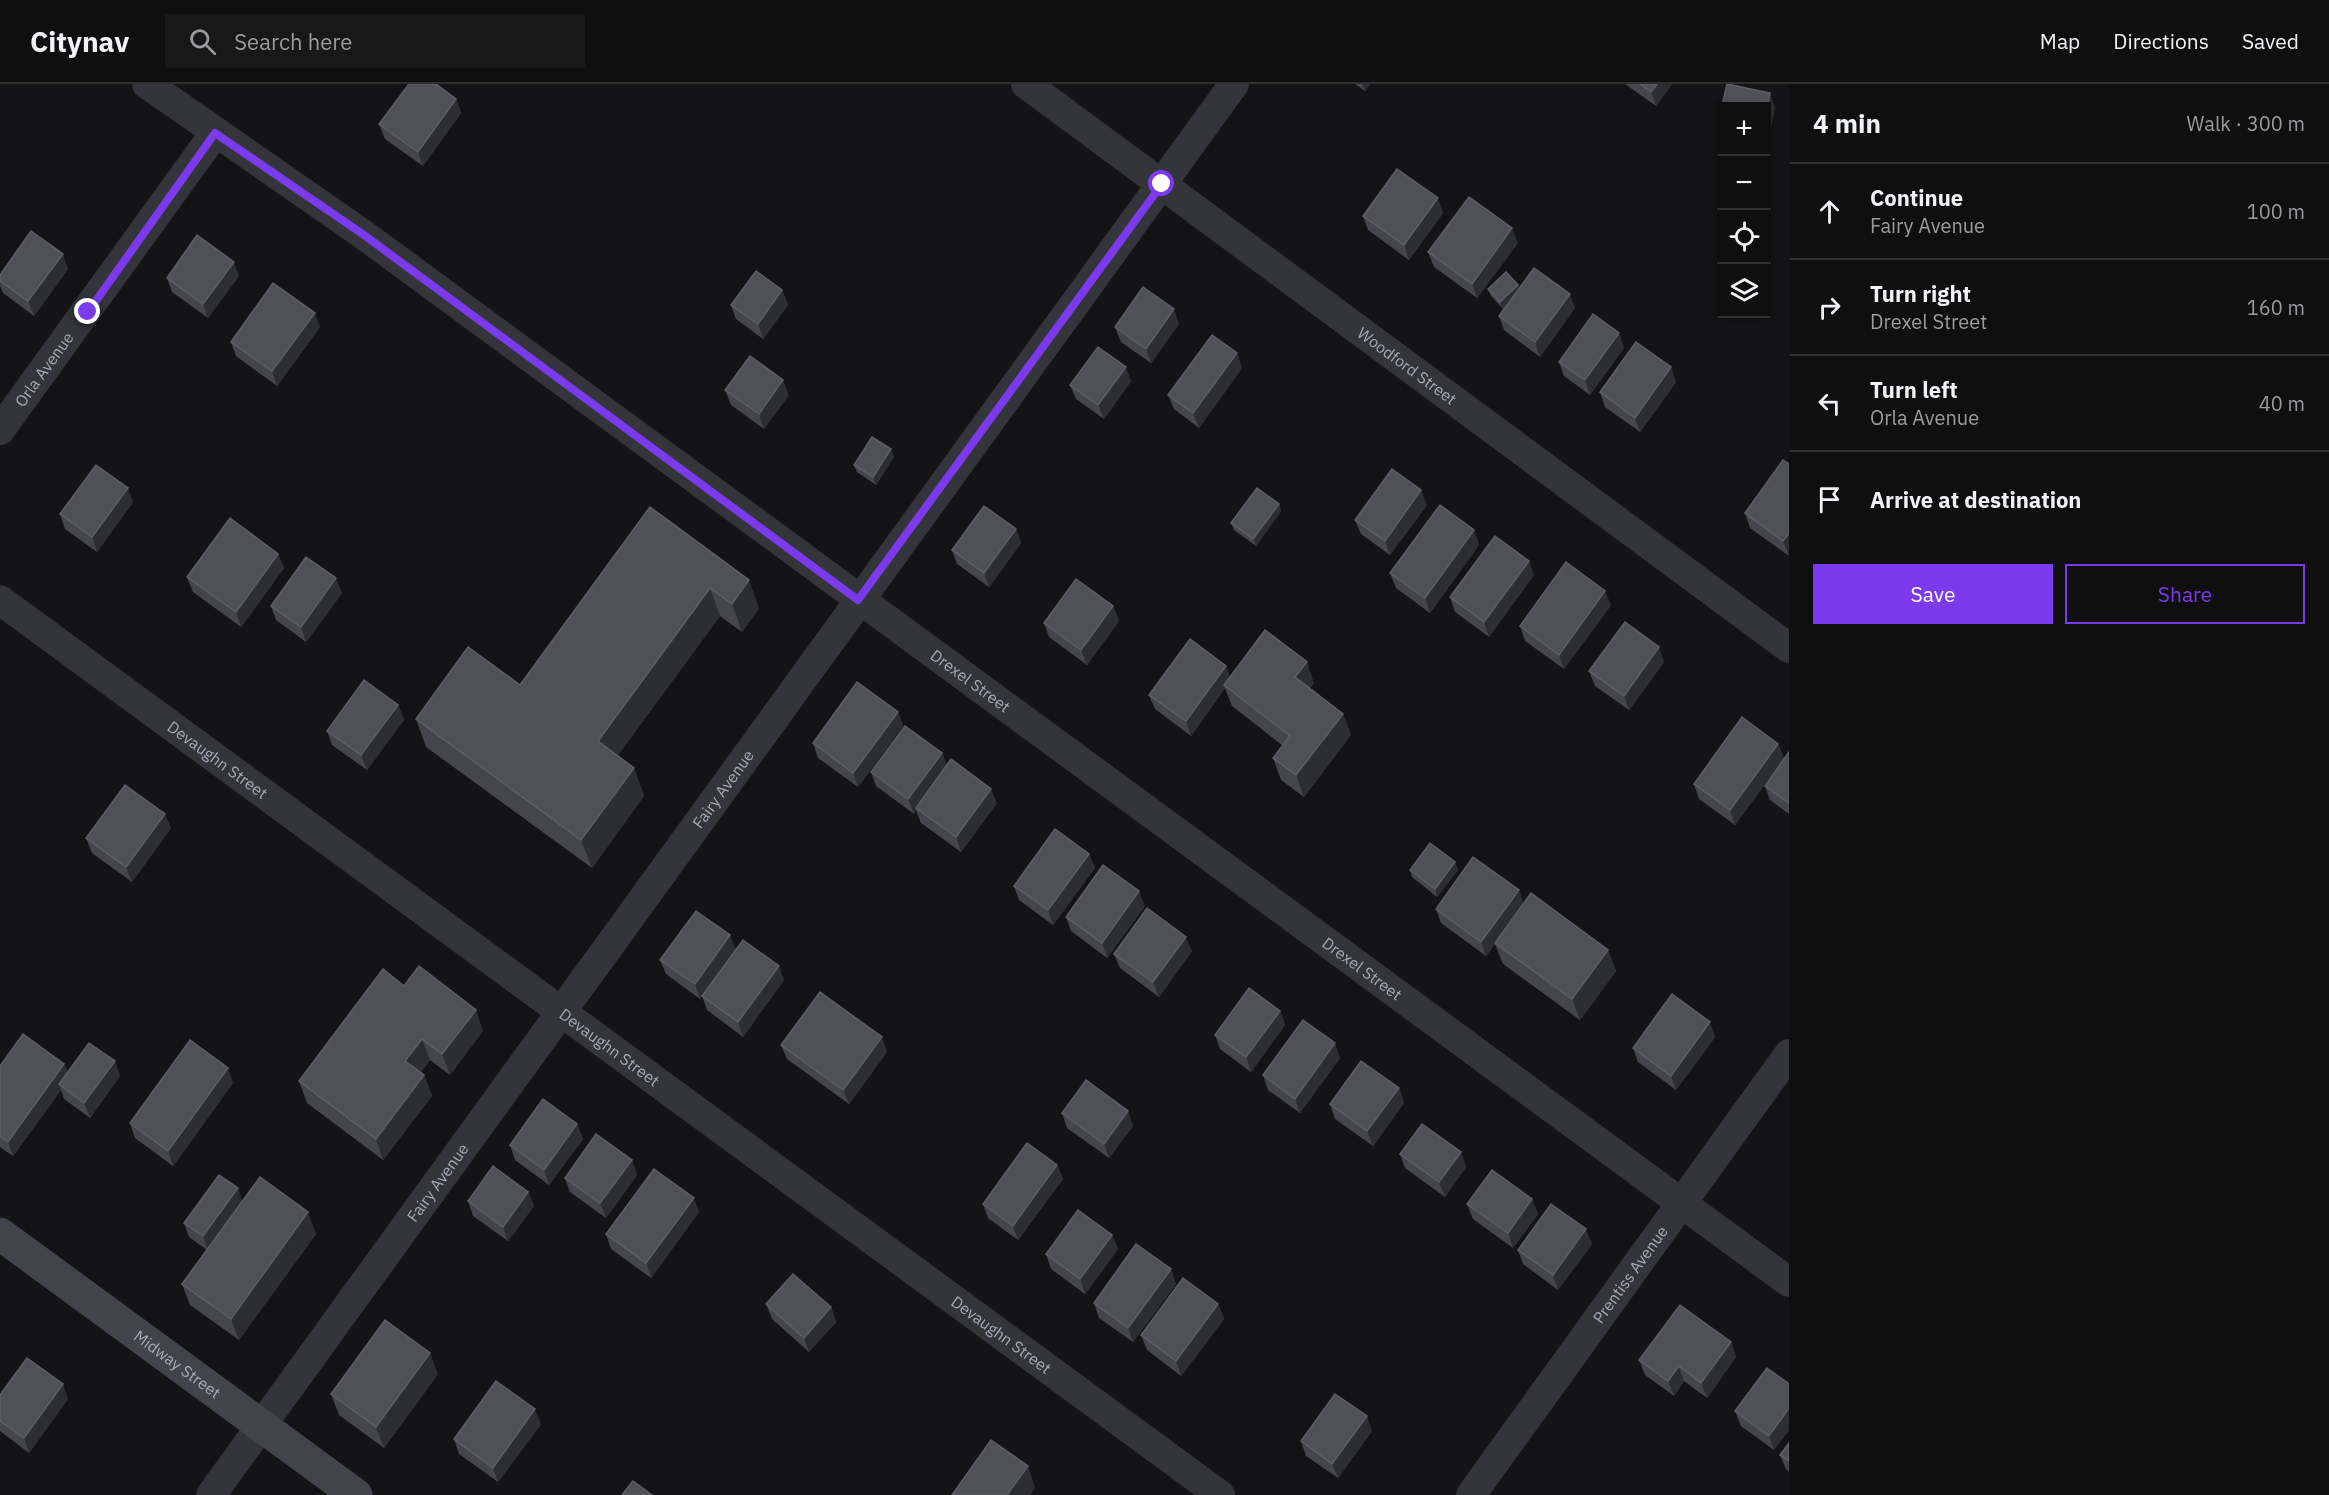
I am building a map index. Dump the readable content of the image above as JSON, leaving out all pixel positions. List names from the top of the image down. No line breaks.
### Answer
{"streets":{"street":["Woodford Street","Orla Avenue","Drexel Street","Devaughn Street","Fairy Avenue","Prentiss Avenue","Midway Street"]},"crossings":[["Woodford Street","Fairy Avenue"],["Orla Avenue","Drexel Street"],["Drexel Street","Fairy Avenue"],["Drexel Street","Prentiss Avenue"],["Devaughn Street","Fairy Avenue"],["Fairy Avenue","Midway Street"]],"page":{"header":"Citynav","search":"Search here","nav":["Map","Directions","Saved"],"heading":["4 min","Walk · 300 m"],"map_buttons":["+","−"],"list":[["Continue","Fairy Avenue","100 m"],["Turn right","Drexel Street","160 m"],["Turn left","Orla Avenue","40 m"],"Arrive at destination"],"buttons":["Save","Share"]}}
